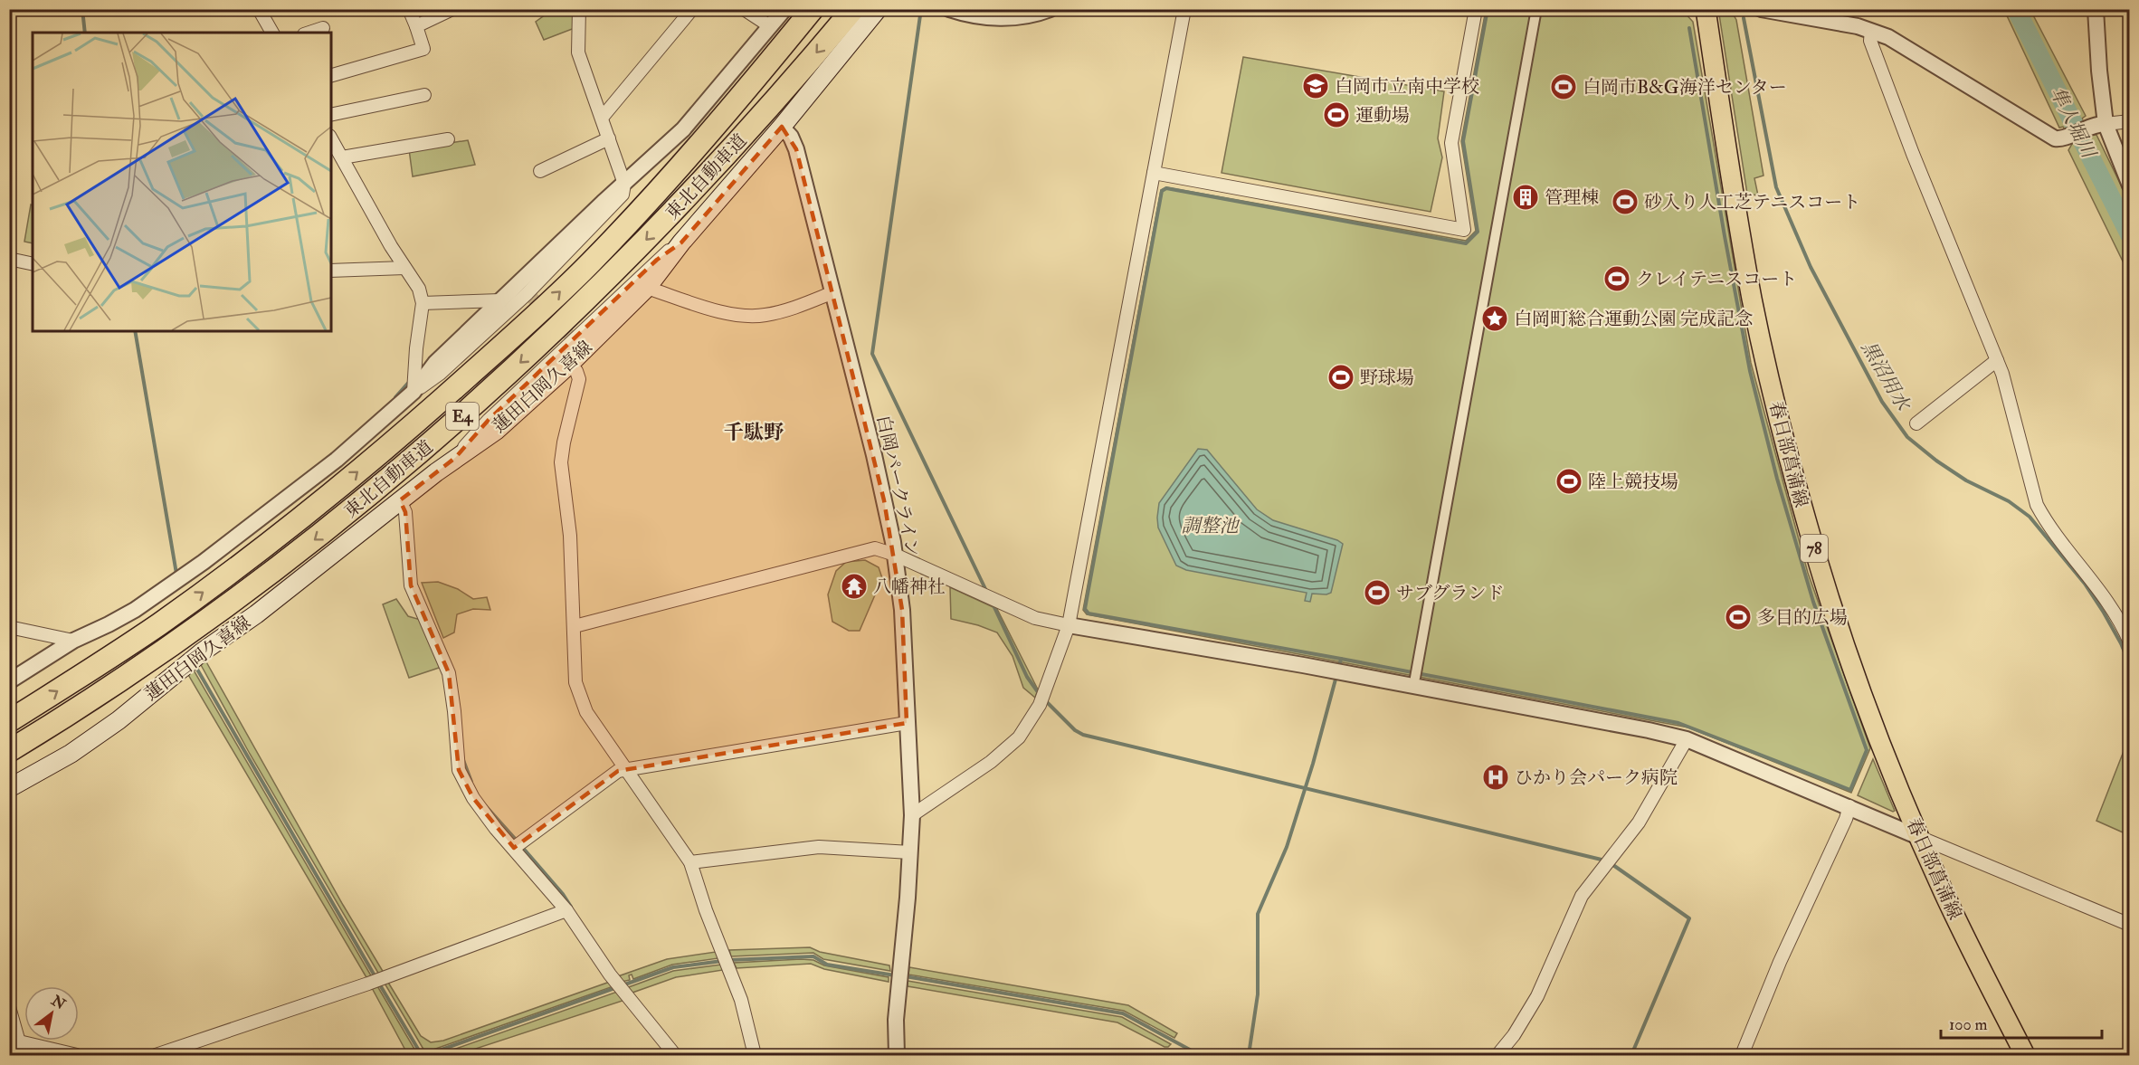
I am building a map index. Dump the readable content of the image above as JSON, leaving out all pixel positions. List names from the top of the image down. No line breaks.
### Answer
{"streets":{"highway":["東北自動車道","E4"],"main road":["蓮田白岡久喜線","春日部菖蒲線","78"],"street":["白岡パークライン"]},"crossings":[["蓮田白岡久喜線","白岡パークライン"]],"districts":["千駄野"],"water":["隼人堀川","黒沼用水","調整池"],"places":{"school or university":["白岡市立南中学校"],"sports":["白岡市B&G海洋センター","運動場","砂入り人工芝テニスコート","クレイテニスコート","野球場","陸上競技場","サブグランド","多目的広場"],"building":["管理棟"],"place":["白岡町総合運動公園 完成記念"],"temple":["八幡神社"],"hospital":["ひかり会パーク病院"]},"scale_bar":"100 m","north":"top right"}
